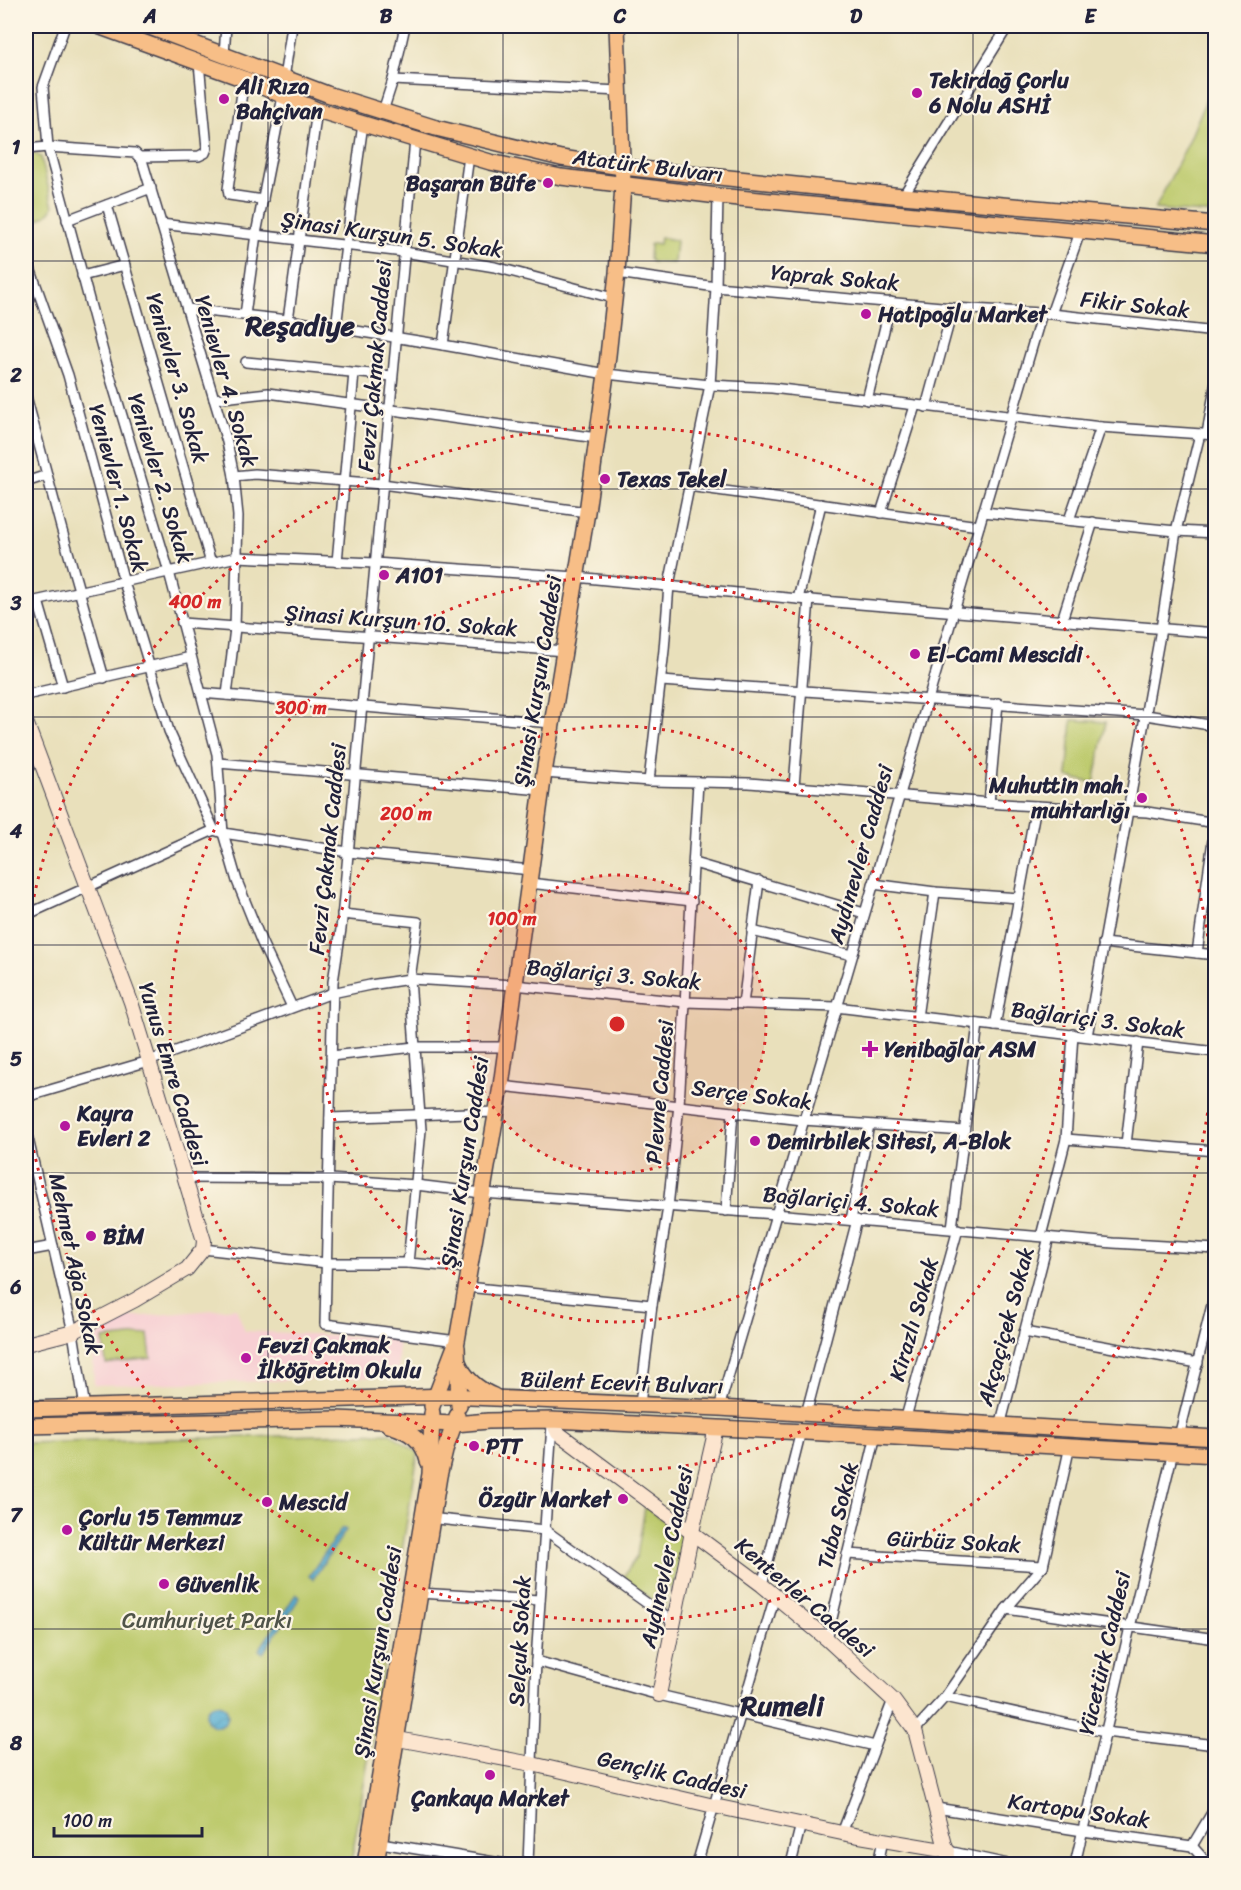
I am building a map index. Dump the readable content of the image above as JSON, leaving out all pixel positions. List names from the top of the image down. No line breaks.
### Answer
{"streets":{"main road":["Atatürk Bulvarı","Şinasi Kurşun Caddesi","Bülent Ecevit Bulvarı"],"street":["Şinasi Kurşun 5. Sokak","Yaprak Sokak","Fikir Sokak","Fevzi Çakmak Caddesi","Yenievler 3. Sokak","Yenievler 4. Sokak","Yenievler 2. Sokak","Yenievler 1. Sokak","Şinasi Kurşun 10. Sokak","Aydınevler Caddesi","Bağlariçi 3. Sokak","Yunus Emre Caddesi","Plevne Caddesi","Serçe Sokak","Bağlariçi 4. Sokak","Mehmet Ağa Sokak","Kirazlı Sokak","Akçaçiçek Sokak","Tuba Sokak","Gürbüz Sokak","Kenterler Caddesi","Selçuk Sokak","Yücetürk Caddesi","Gençlik Caddesi","Kartopu Sokak"]},"crossings":[["Atatürk Bulvarı","Fevzi Çakmak Caddesi"],["Atatürk Bulvarı","Şinasi Kurşun Caddesi"],["Atatürk Bulvarı","Aydınevler Caddesi"],["Şinasi Kurşun 5. Sokak","Fevzi Çakmak Caddesi"],["Şinasi Kurşun 5. Sokak","Yenievler 4. Sokak"],["Şinasi Kurşun 5. Sokak","Şinasi Kurşun Caddesi"],["Yaprak Sokak","Fikir Sokak"],["Yaprak Sokak","Şinasi Kurşun Caddesi"],["Yaprak Sokak","Aydınevler Caddesi"],["Fikir Sokak","Aydınevler Caddesi"],["Fevzi Çakmak Caddesi","Şinasi Kurşun 10. Sokak"],["Fevzi Çakmak Caddesi","Şinasi Kurşun Caddesi"],["Fevzi Çakmak Caddesi","Bağlariçi 3. Sokak"],["Fevzi Çakmak Caddesi","Bağlariçi 4. Sokak"],["Yenievler 4. Sokak","Şinasi Kurşun 10. Sokak"],["Yenievler 2. Sokak","Yenievler 1. Sokak"],["Yenievler 2. Sokak","Şinasi Kurşun 10. Sokak"],["Yenievler 2. Sokak","Bağlariçi 3. Sokak"],["Şinasi Kurşun 10. Sokak","Şinasi Kurşun Caddesi"],["Şinasi Kurşun Caddesi","Bağlariçi 3. Sokak"],["Şinasi Kurşun Caddesi","Serçe Sokak"],["Şinasi Kurşun Caddesi","Bağlariçi 4. Sokak"],["Şinasi Kurşun Caddesi","Bülent Ecevit Bulvarı"],["Şinasi Kurşun Caddesi","Gençlik Caddesi"],["Aydınevler Caddesi","Bağlariçi 3. Sokak"],["Aydınevler Caddesi","Serçe Sokak"],["Aydınevler Caddesi","Bağlariçi 4. Sokak"],["Aydınevler Caddesi","Bülent Ecevit Bulvarı"],["Aydınevler Caddesi","Kenterler Caddesi"],["Bağlariçi 3. Sokak","Yunus Emre Caddesi"],["Bağlariçi 3. Sokak","Plevne Caddesi"],["Bağlariçi 3. Sokak","Kirazlı Sokak"],["Bağlariçi 3. Sokak","Akçaçiçek Sokak"],["Yunus Emre Caddesi","Bağlariçi 4. Sokak"],["Plevne Caddesi","Serçe Sokak"],["Plevne Caddesi","Bağlariçi 4. Sokak"],["Plevne Caddesi","Bülent Ecevit Bulvarı"],["Serçe Sokak","Kirazlı Sokak"],["Bağlariçi 4. Sokak","Kirazlı Sokak"],["Bağlariçi 4. Sokak","Akçaçiçek Sokak"],["Mehmet Ağa Sokak","Bülent Ecevit Bulvarı"],["Kirazlı Sokak","Bülent Ecevit Bulvarı"],["Akçaçiçek Sokak","Bülent Ecevit Bulvarı"],["Bülent Ecevit Bulvarı","Tuba Sokak"],["Bülent Ecevit Bulvarı","Gürbüz Sokak"],["Bülent Ecevit Bulvarı","Kenterler Caddesi"],["Bülent Ecevit Bulvarı","Selçuk Sokak"],["Bülent Ecevit Bulvarı","Yücetürk Caddesi"],["Tuba Sokak","Gürbüz Sokak"],["Tuba Sokak","Kenterler Caddesi"],["Kenterler Caddesi","Selçuk Sokak"],["Kenterler Caddesi","Gençlik Caddesi"],["Kenterler Caddesi","Kartopu Sokak"],["Selçuk Sokak","Gençlik Caddesi"],["Yücetürk Caddesi","Kartopu Sokak"]],"districts":["Reşadiye","Rumeli"],"parks":["Cumhuriyet Parkı"],"places":{"other":["Tekirdağ Çorlu 6 Nolu ASHİ","Ali Rıza Bahçivan","Başaran Büfe","Hatipoğlu Market","Texas Tekel","A101","El-Cami Mescidi","Muhuttin mah. muhtarlığı","Kayra Evleri 2","Demirbilek Sitesi, A-Blok","BİM","Fevzi Çakmak İlköğretim Okulu","PTT","Özgür Market","Mescid","Çorlu 15 Temmuz Kültür Merkezi","Güvenlik","Çankaya Market"],"health":["Yenibağlar ASM"]},"scale_bar":"100 m","grid":{"columns":["A","B","C","D","E"],"rows":["1","2","3","4","5","6","7","8"]},"rings":["400 m","300 m","200 m","100 m"]}
